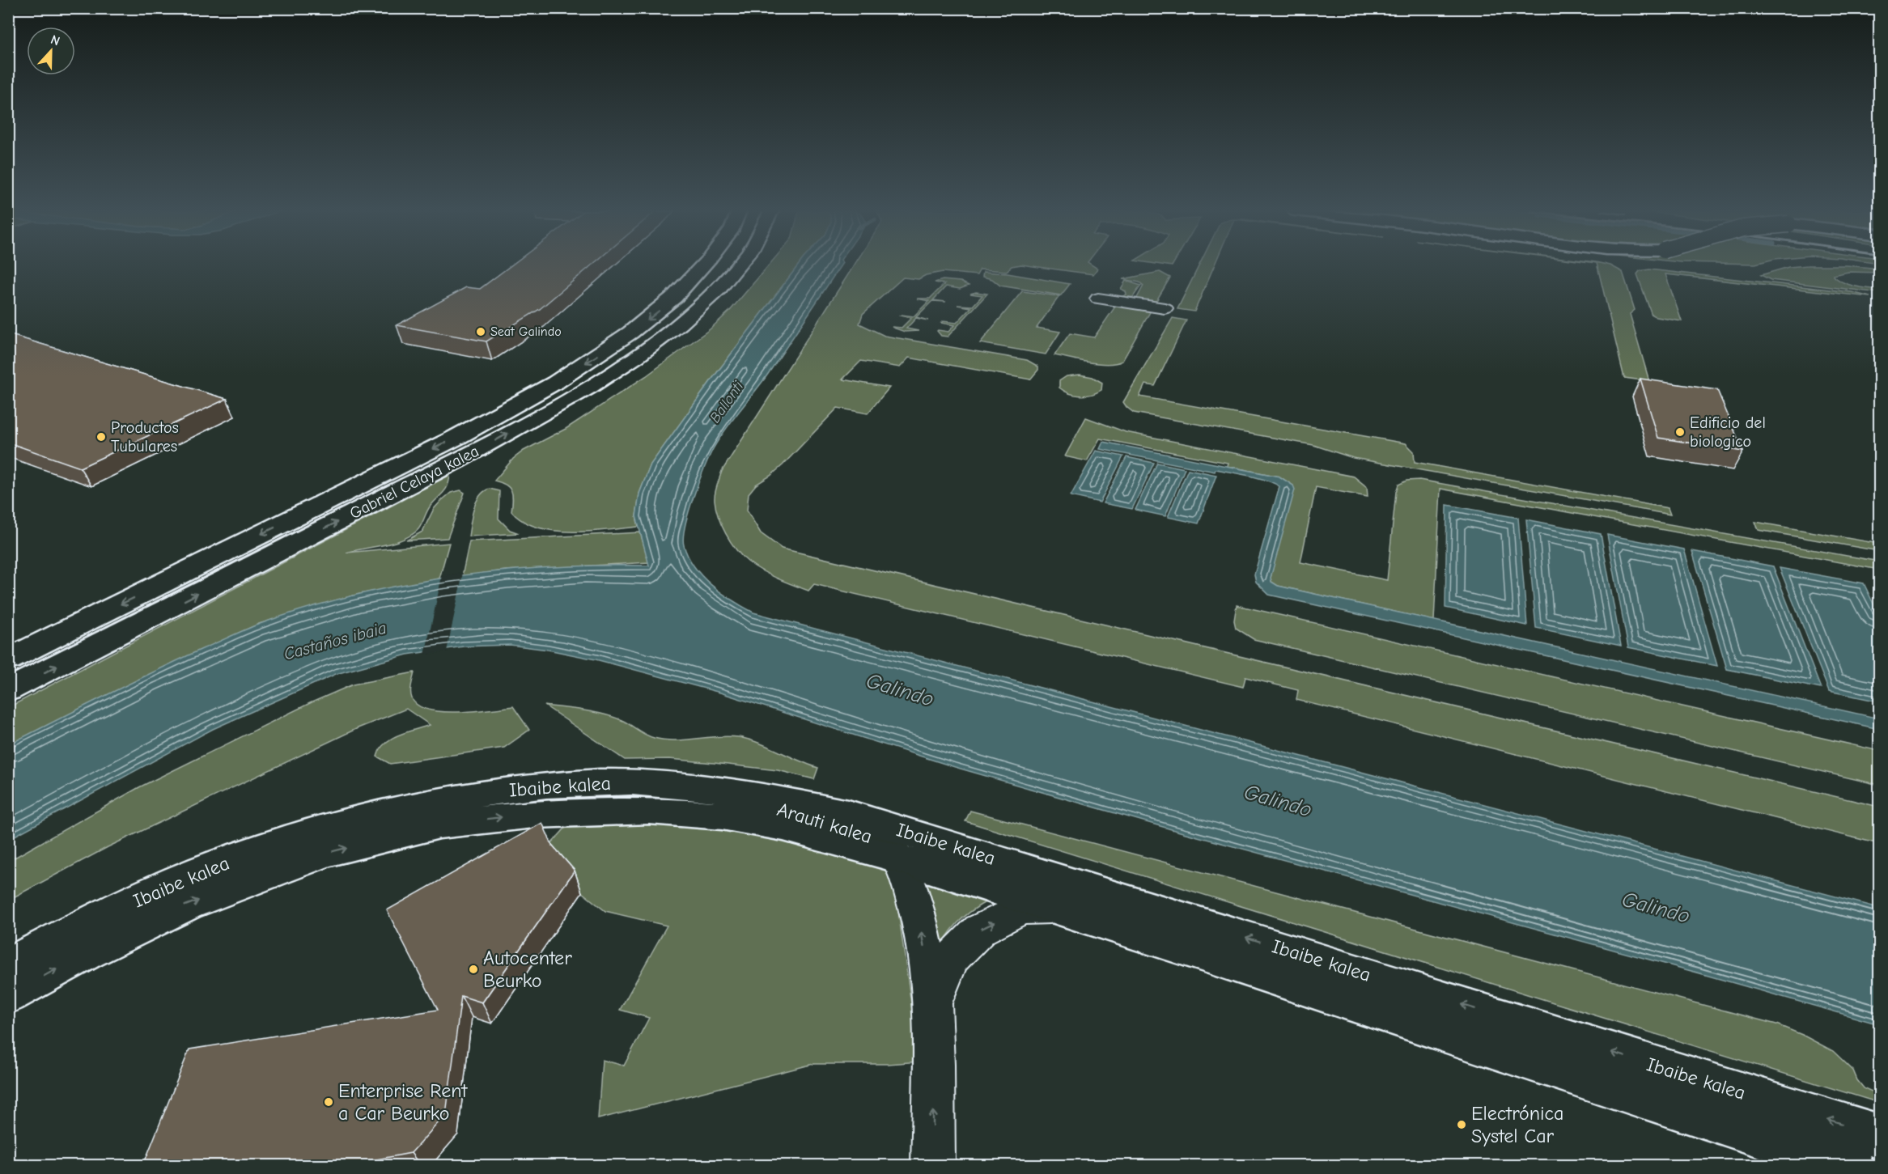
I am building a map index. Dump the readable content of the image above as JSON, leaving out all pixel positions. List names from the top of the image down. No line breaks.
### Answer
{"streets":{"main road":["Gabriel Celaya kalea","Ibaibe kalea"],"street":["Arauti kalea"]},"crossings":[["Ibaibe kalea","Arauti kalea"]],"one_way":["Arauti kalea"],"water":["Ballonti","Castaños ibaia","Galindo"],"places":["Seat Galindo","Edificio del biologico","Productos Tubulares","Autocenter Beurko","Enterprise Rent a Car Beurko","Electrónica Systel Car"],"north":"top"}
